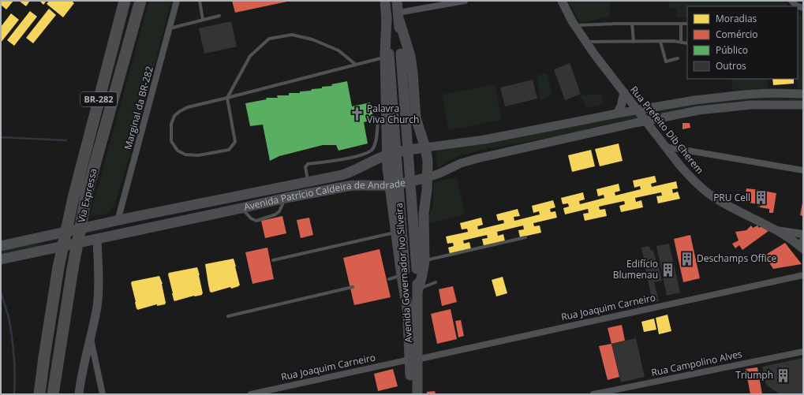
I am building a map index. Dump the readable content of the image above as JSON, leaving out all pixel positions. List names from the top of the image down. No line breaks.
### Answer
{"streets":{"highway":["BR-282","Via Expressa"],"main road":["Rua Prefeito Dib Cherem","Avenida Patrício Caldeira de Andrade","Avenida Governador Ivo Silveira"],"street":["Marginal da BR-282","Rua Joaquim Carneiro","Rua Campolino Alves"]},"crossings":[["Marginal da BR-282","Avenida Patrício Caldeira de Andrade"],["Rua Prefeito Dib Cherem","Avenida Patrício Caldeira de Andrade"],["Avenida Governador Ivo Silveira","Rua Joaquim Carneiro"]],"places":{"church":["Palavra Viva Church"],"building":["PRU Cell","Deschamps Office","Edifício Blumenau","Triumph"]},"legend":["Moradias","Comércio","Público","Outros"]}
